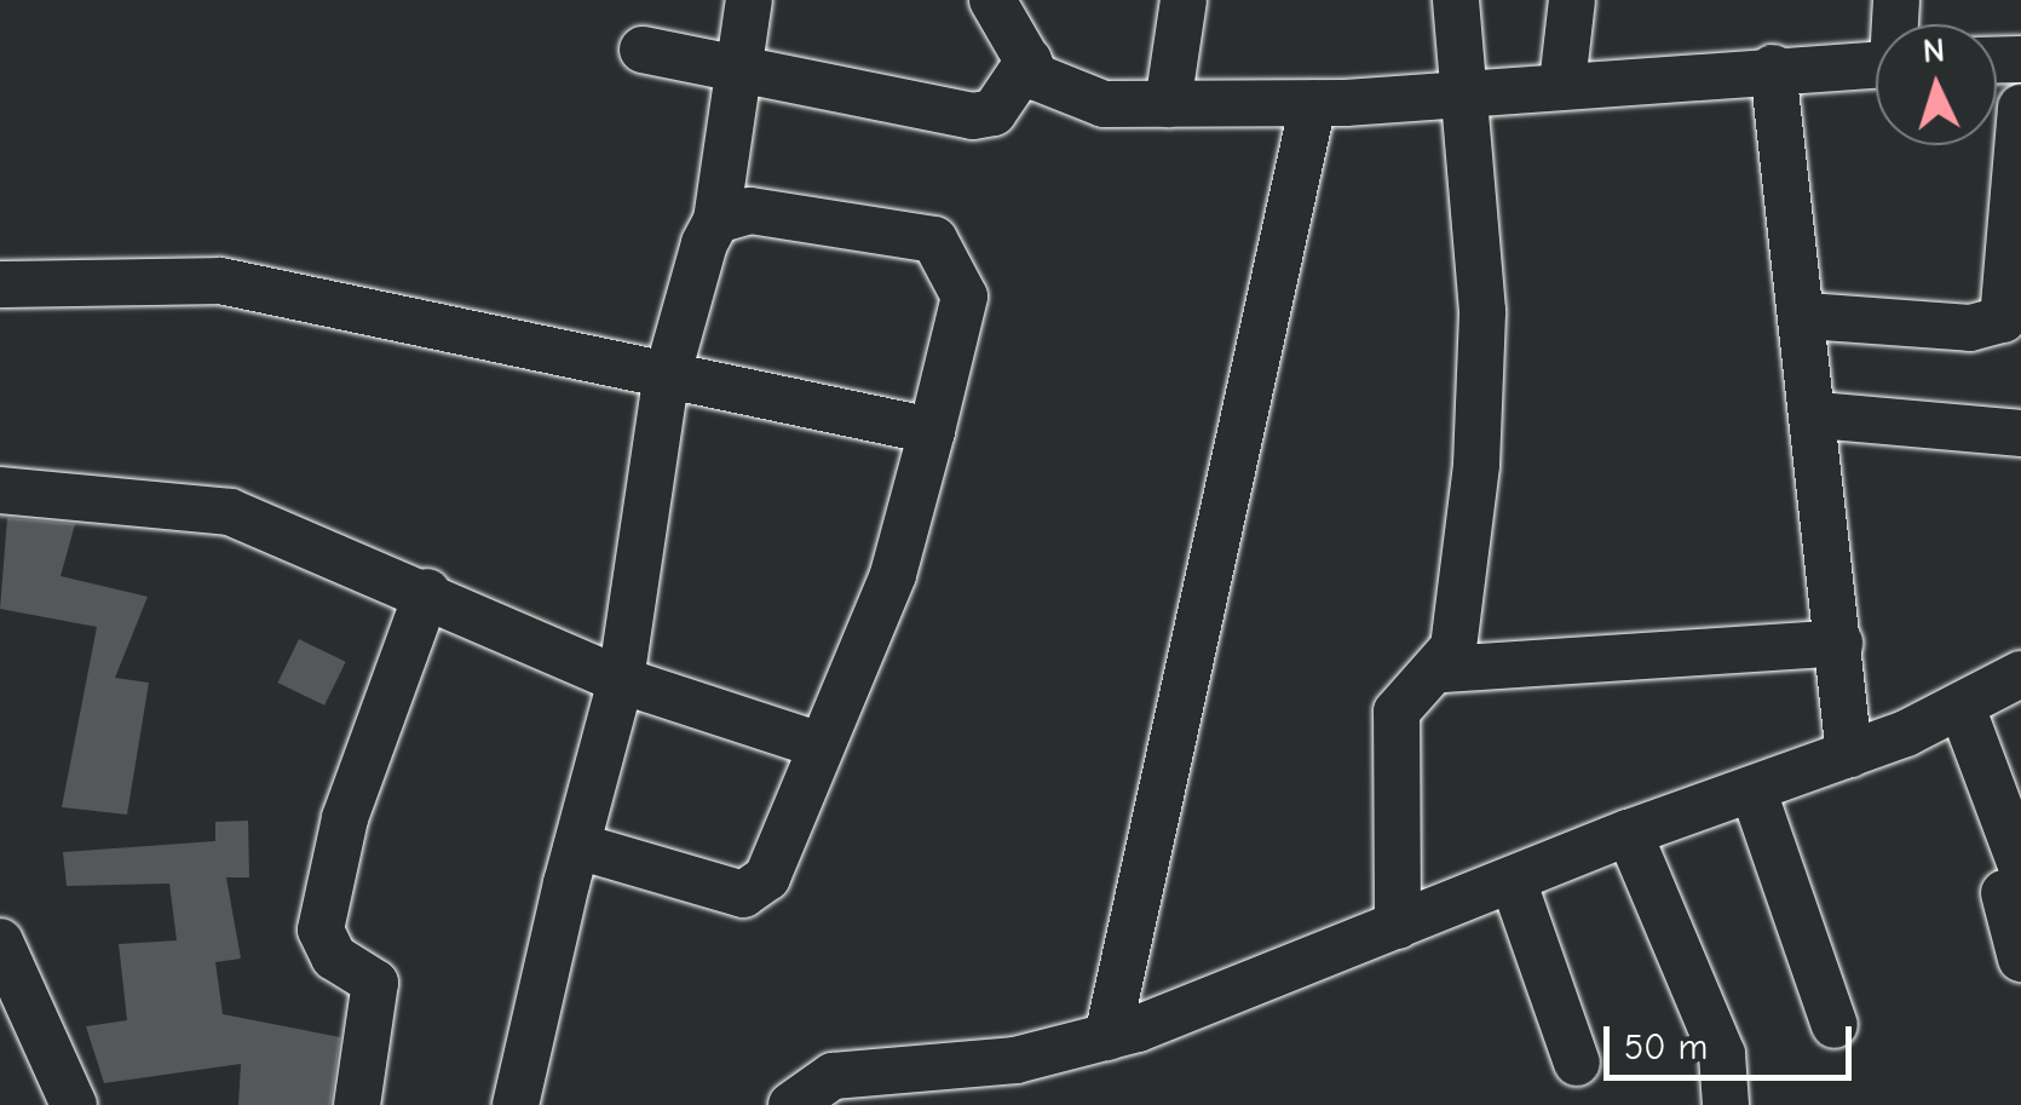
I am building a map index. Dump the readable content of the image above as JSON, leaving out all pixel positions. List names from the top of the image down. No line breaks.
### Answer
{"scale_bar":"50 m","north":"top"}
